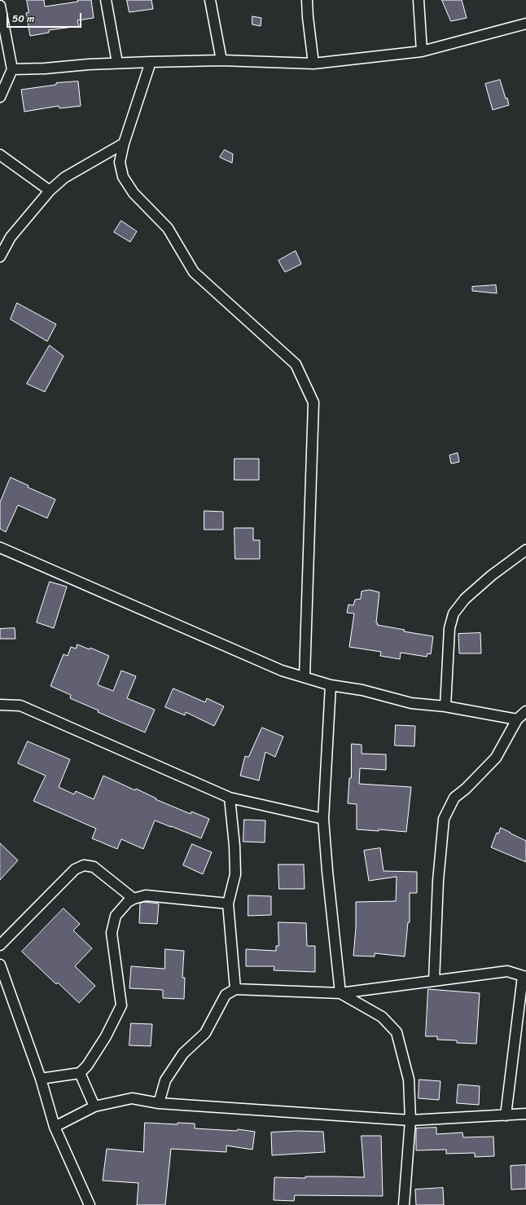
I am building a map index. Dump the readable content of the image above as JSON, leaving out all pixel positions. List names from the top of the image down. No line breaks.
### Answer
{"scale_bar":"50 m"}
